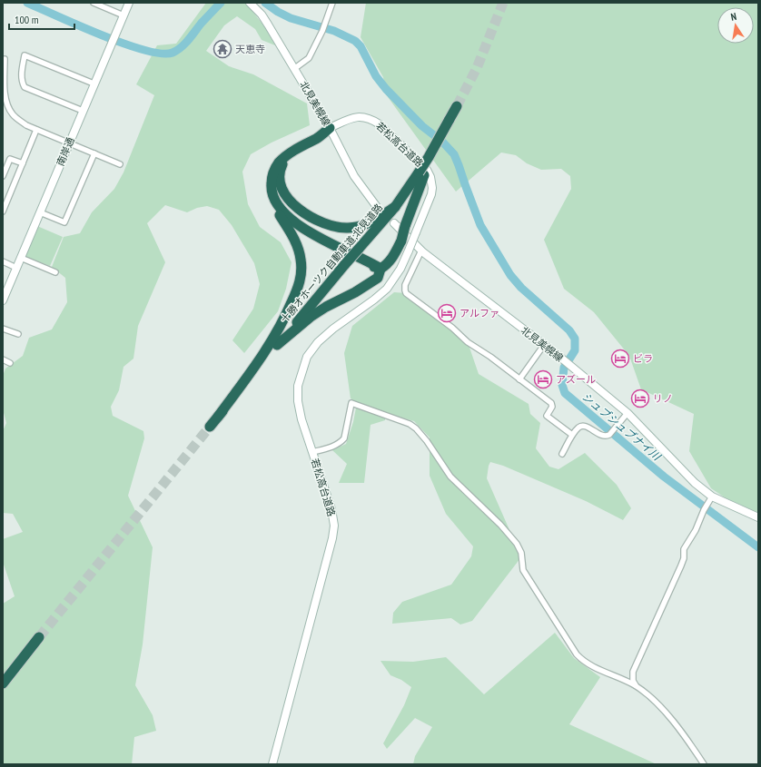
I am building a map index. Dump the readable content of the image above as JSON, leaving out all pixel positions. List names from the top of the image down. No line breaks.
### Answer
{"streets":{"highway":["十勝オホーツク自動車道;北見道路"],"main road":["北見美幌線","若松高台道路","南岸通"]},"crossings":[["北見美幌線","若松高台道路"]],"water":["シュブシュブナイ川"],"places":{"temple":["天恵寺"],"hotel":["アルファ","ビラ","アズール","リノ"]},"scale_bar":"100 m","north":"top"}
